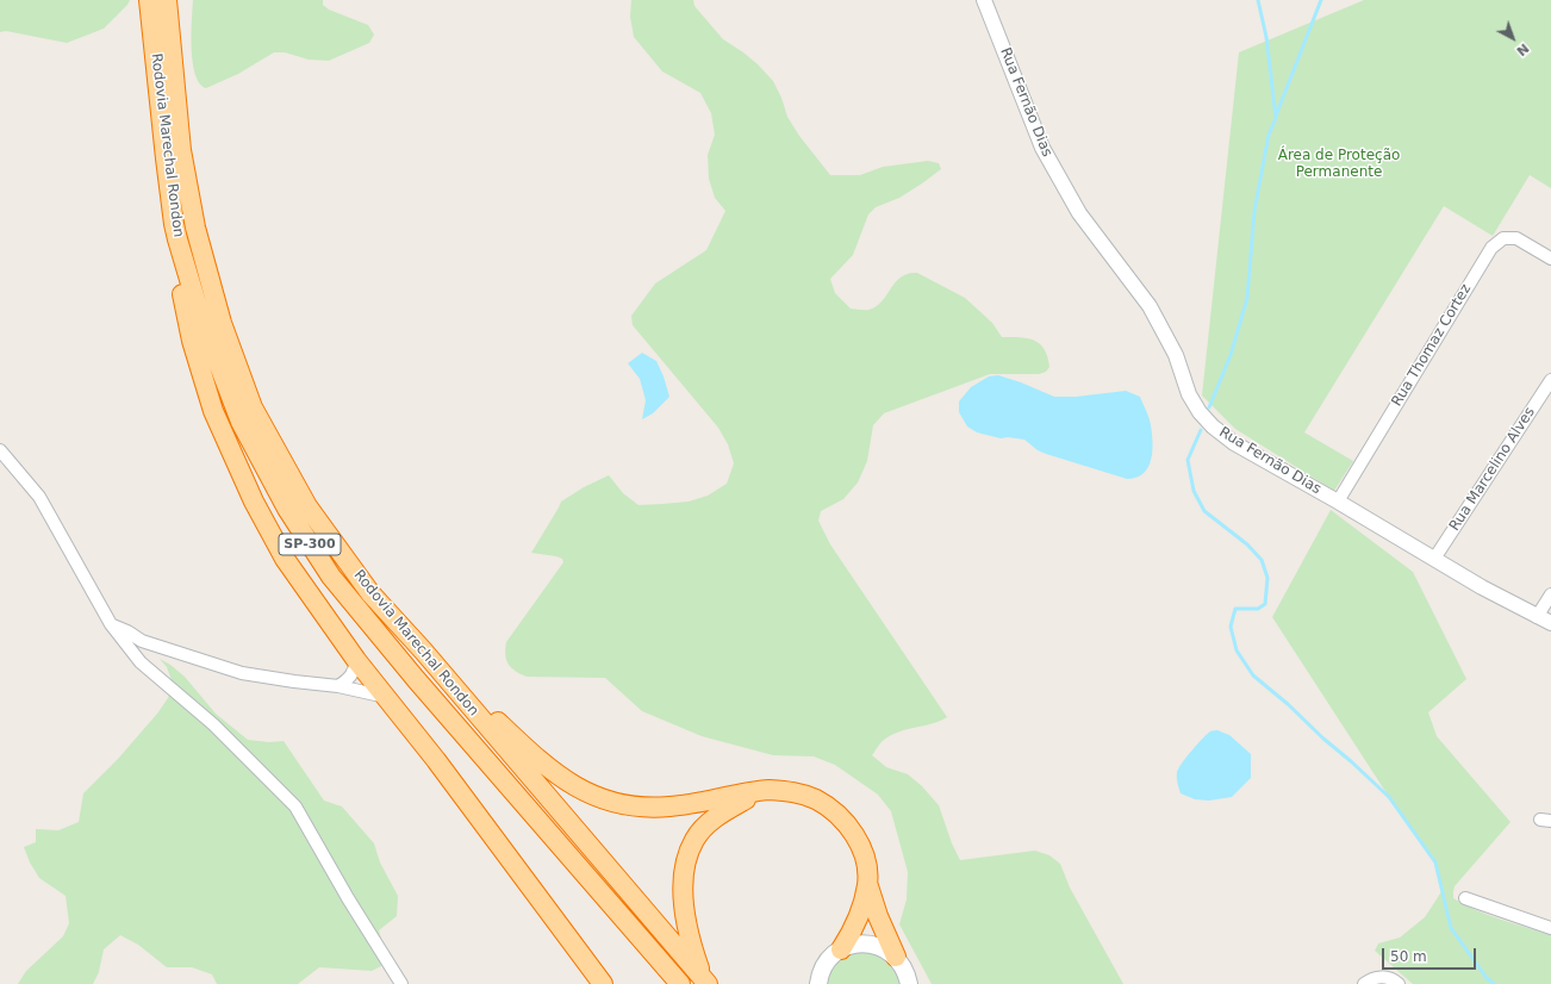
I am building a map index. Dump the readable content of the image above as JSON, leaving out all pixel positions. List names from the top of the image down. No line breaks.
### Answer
{"streets":{"highway":["Rodovia Marechal Rondon","SP-300"],"street":["Rua Fernão Dias","Rua Thomaz Cortez","Rua Marcelino Alves"]},"crossings":[["Rua Fernão Dias","Rua Thomaz Cortez"],["Rua Fernão Dias","Rua Marcelino Alves"]],"parks":["Área de Proteção Permanente"],"scale_bar":"50 m","north":"bottom right"}
